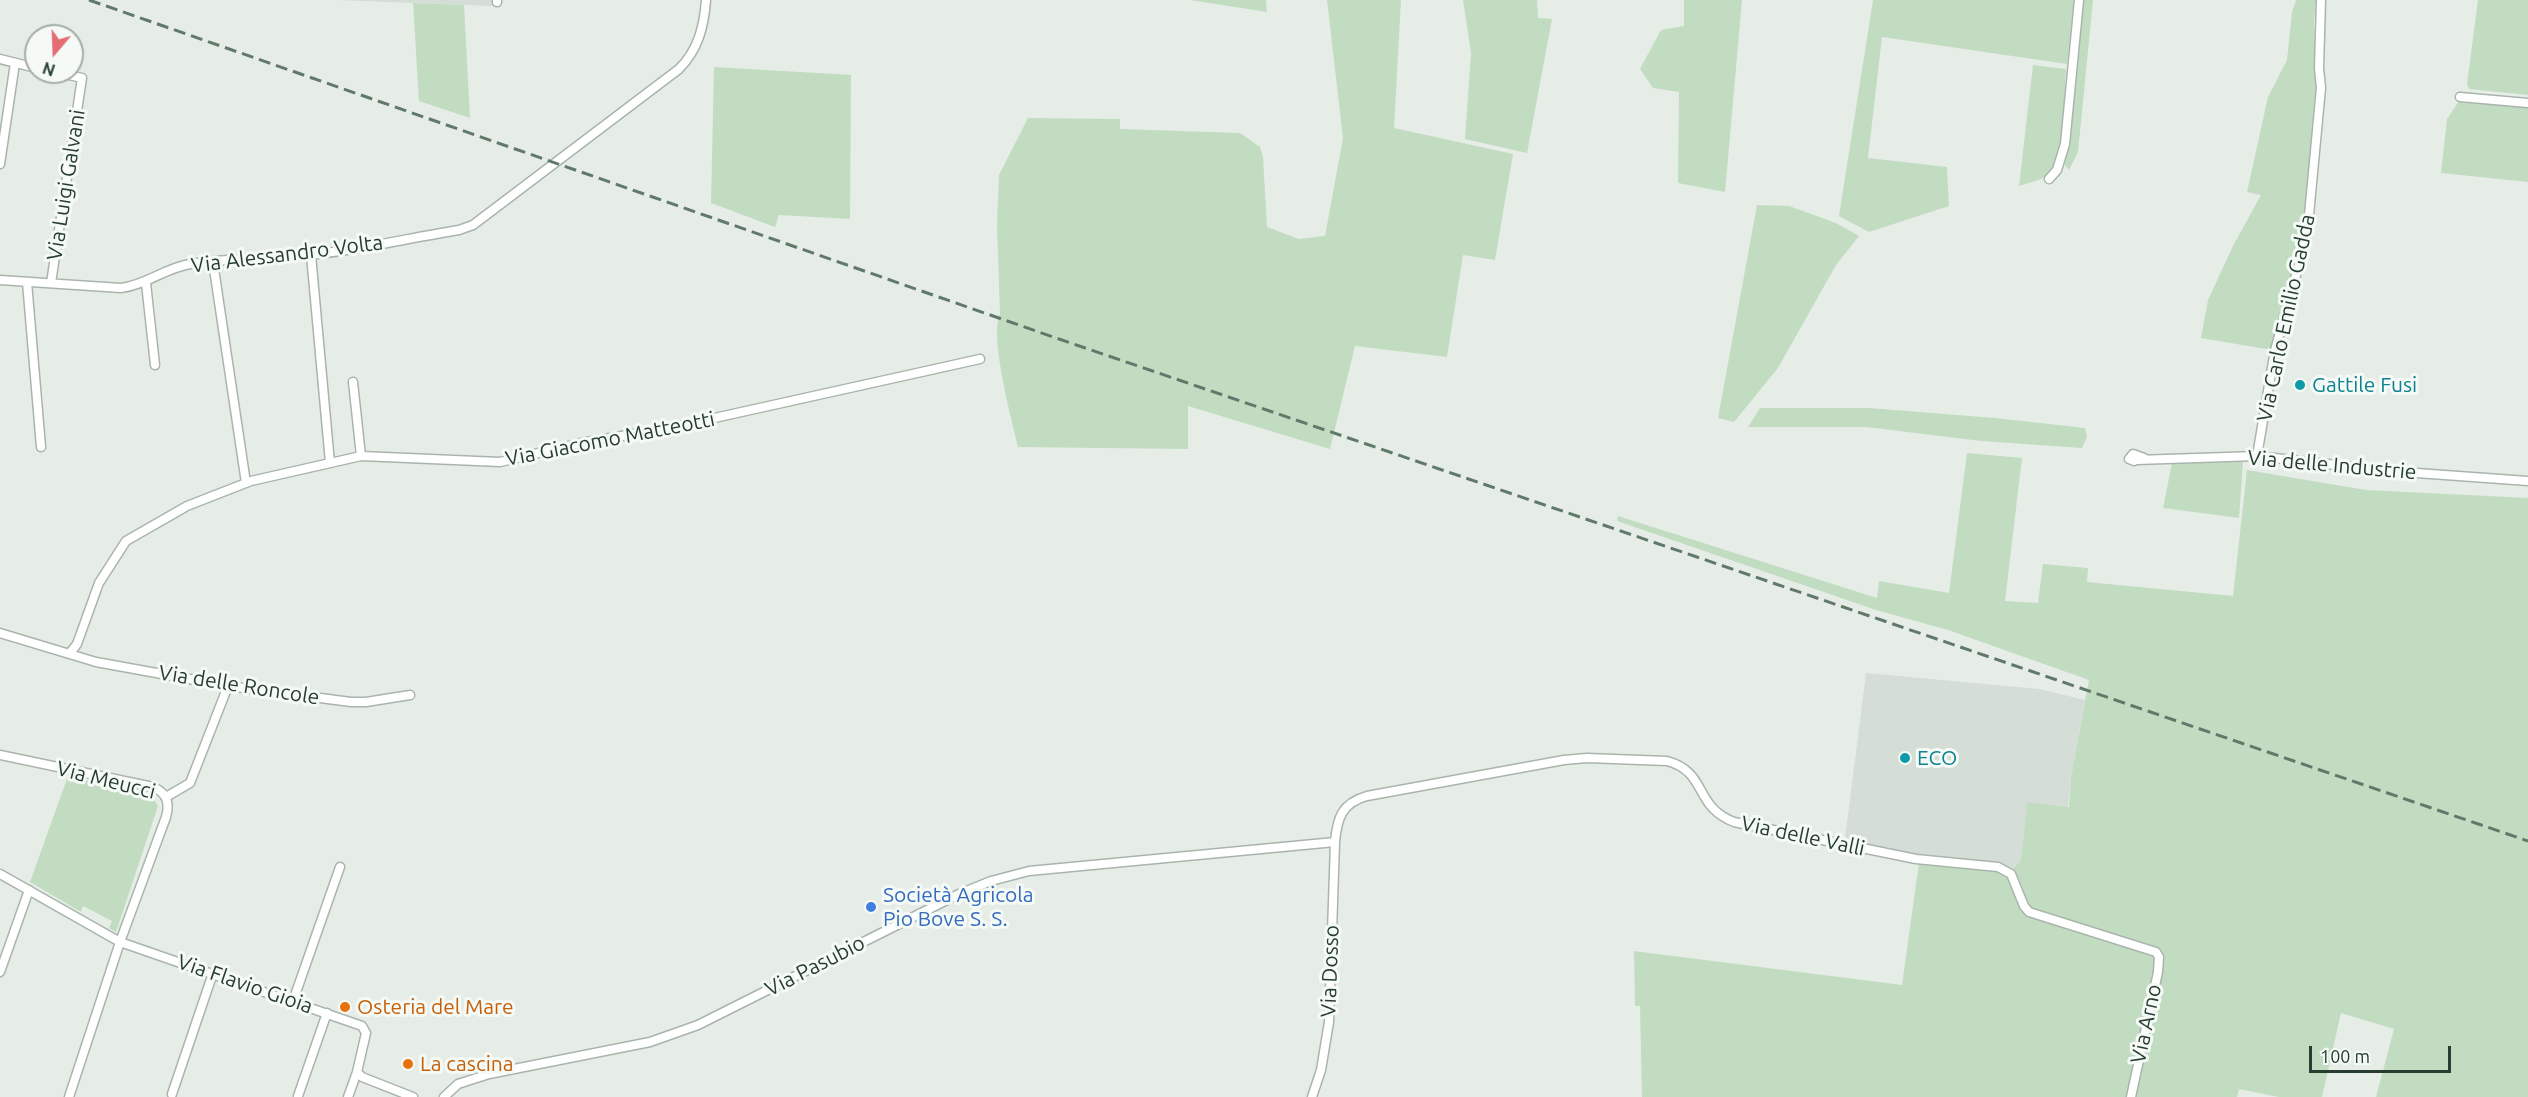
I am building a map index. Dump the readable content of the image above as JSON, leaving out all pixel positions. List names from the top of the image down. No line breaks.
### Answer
{"streets":{"street":["Via Luigi Galvani","Via Alessandro Volta","Via Carlo Emilio Gadda","Via Giacomo Matteotti","Via delle Industrie","Via delle Roncole","Via Meucci","Via delle Valli","Via Pasubio","Via Dosso","Via Flavio Gioia","Via Arno"]},"crossings":[["Via Luigi Galvani","Via Alessandro Volta"],["Via Carlo Emilio Gadda","Via delle Industrie"],["Via Giacomo Matteotti","Via delle Roncole"],["Via Meucci","Via Flavio Gioia"],["Via delle Valli","Via Pasubio"],["Via delle Valli","Via Dosso"],["Via delle Valli","Via Arno"],["Via Pasubio","Via Dosso"]],"places":["Gattile Fusi","ECO","Società Agricola Pio Bove S. S.","Osteria del Mare","La cascina"],"scale_bar":"100 m","north":"bottom"}
